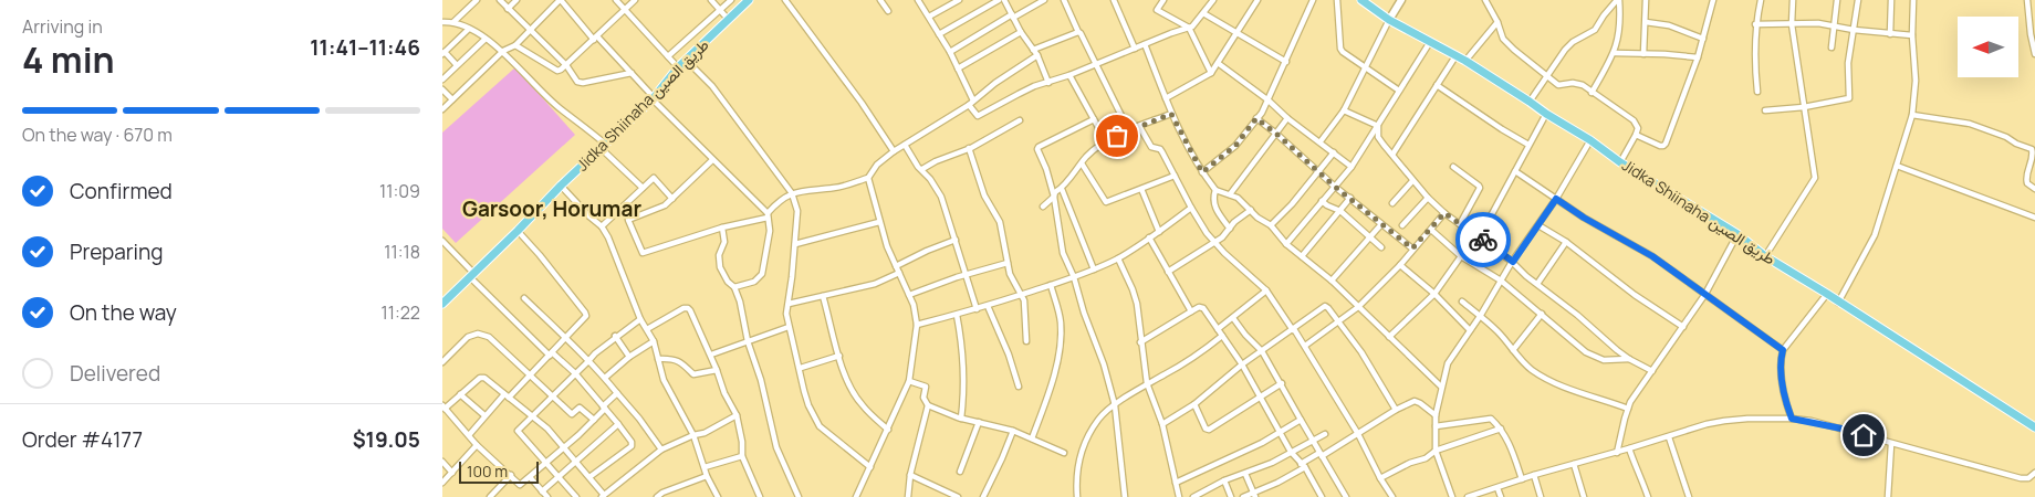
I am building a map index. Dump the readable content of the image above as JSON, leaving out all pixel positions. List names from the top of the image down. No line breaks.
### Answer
{"streets":{"main road":["Jidka Shiinaha طريق الصين"]},"districts":["Garsoor, Horumar"],"scale_bar":"100 m","north":"left","page":{"heading":["4 min","Arriving in","11:41–11:46"],"panel":["Order #4177","$19.05"],"bar":"On the way · 670 m","list":[["Confirmed","11:09"],["Preparing","11:18"],["On the way","11:22"],"Delivered"],"scale":"100 m"}}
